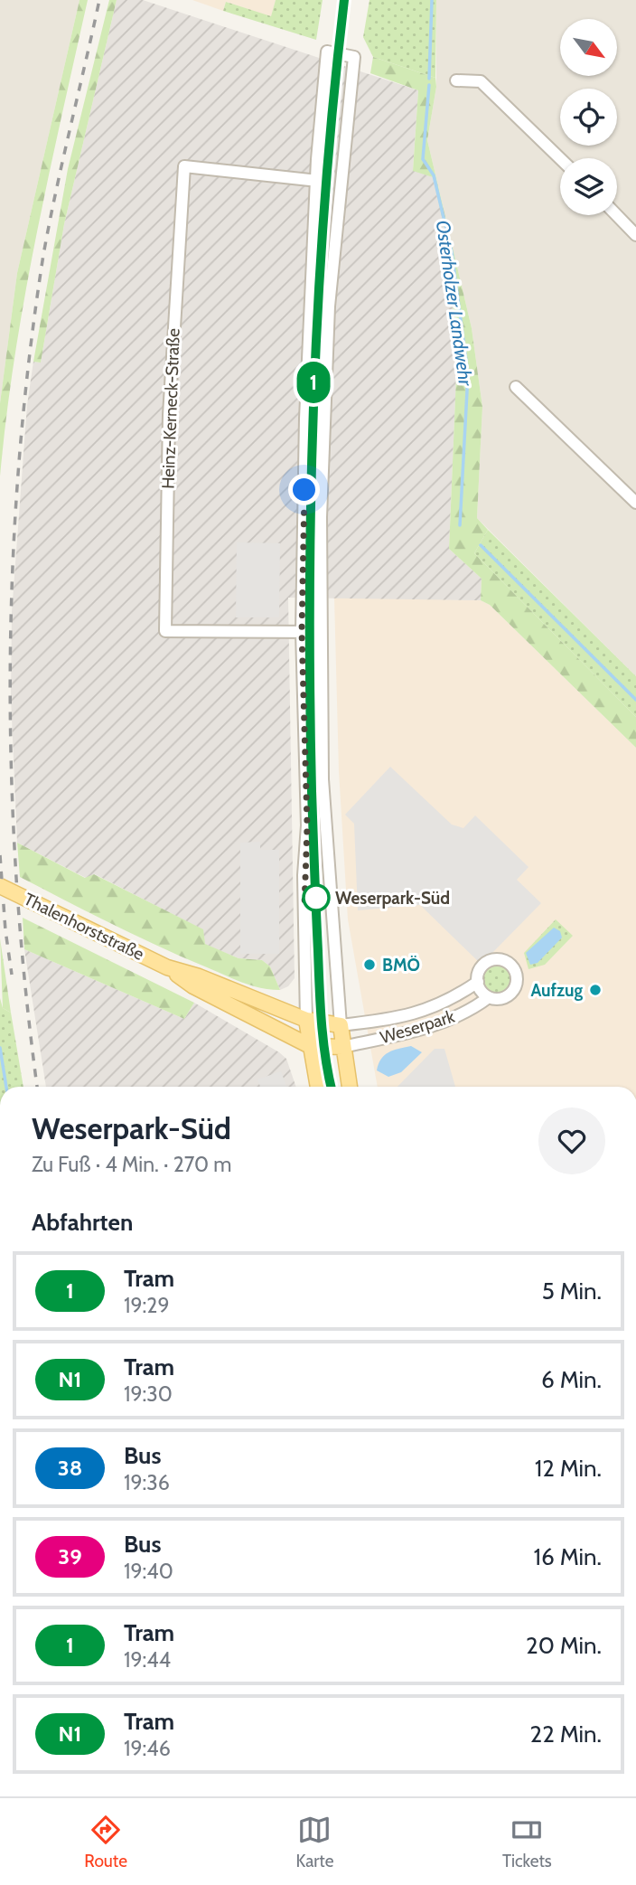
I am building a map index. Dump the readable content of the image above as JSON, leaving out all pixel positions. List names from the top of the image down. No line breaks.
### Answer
{"streets":{"main road":["Thalenhorststraße"],"street":["Heinz-Kerneck-Straße","Weserpark"]},"crossings":[["Thalenhorststraße","Weserpark"]],"water":["Osterholzer Landwehr"],"places":["Weserpark-Süd","BMÖ","Aufzug"],"lines":["tram line 1"],"north":"bottom right","page":{"on_map":"1","heading":[["Weserpark-Süd","Zu Fuß · 4 Min. · 270 m"],"Abfahrten"],"list":[{"mark":"1","name":"Tram","note":"19:29","value":"5 Min."},{"mark":"N1","name":"Tram","note":"19:30","value":"6 Min."},{"mark":"38","name":"Bus","note":"19:36","value":"12 Min."},{"mark":"39","name":"Bus","note":"19:40","value":"16 Min."},{"mark":"1","name":"Tram","note":"19:44","value":"20 Min."},{"mark":"N1","name":"Tram","note":"19:46","value":"22 Min."}],"tabs":["Route","Karte","Tickets"]}}
